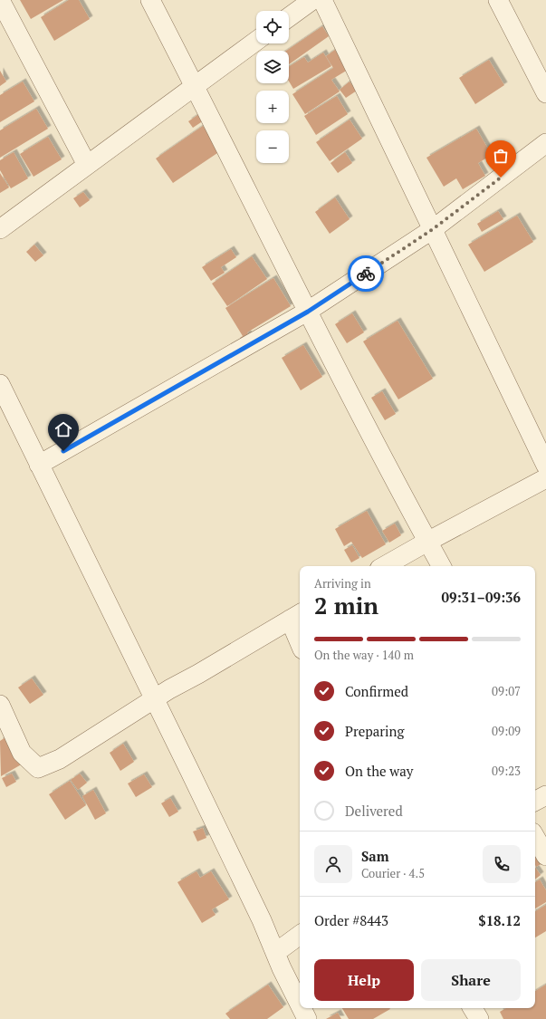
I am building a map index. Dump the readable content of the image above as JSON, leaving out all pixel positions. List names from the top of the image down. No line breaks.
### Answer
{"page":{"map_buttons":["+","−"],"heading":["2 min","Arriving in","09:31–09:36"],"panel":["Sam","Courier · 4.5","Order #8443","$18.12"],"bar":"On the way · 140 m","list":[["Confirmed","09:07"],["Preparing","09:09"],["On the way","09:23"],"Delivered"],"buttons":["Help","Share"]}}
